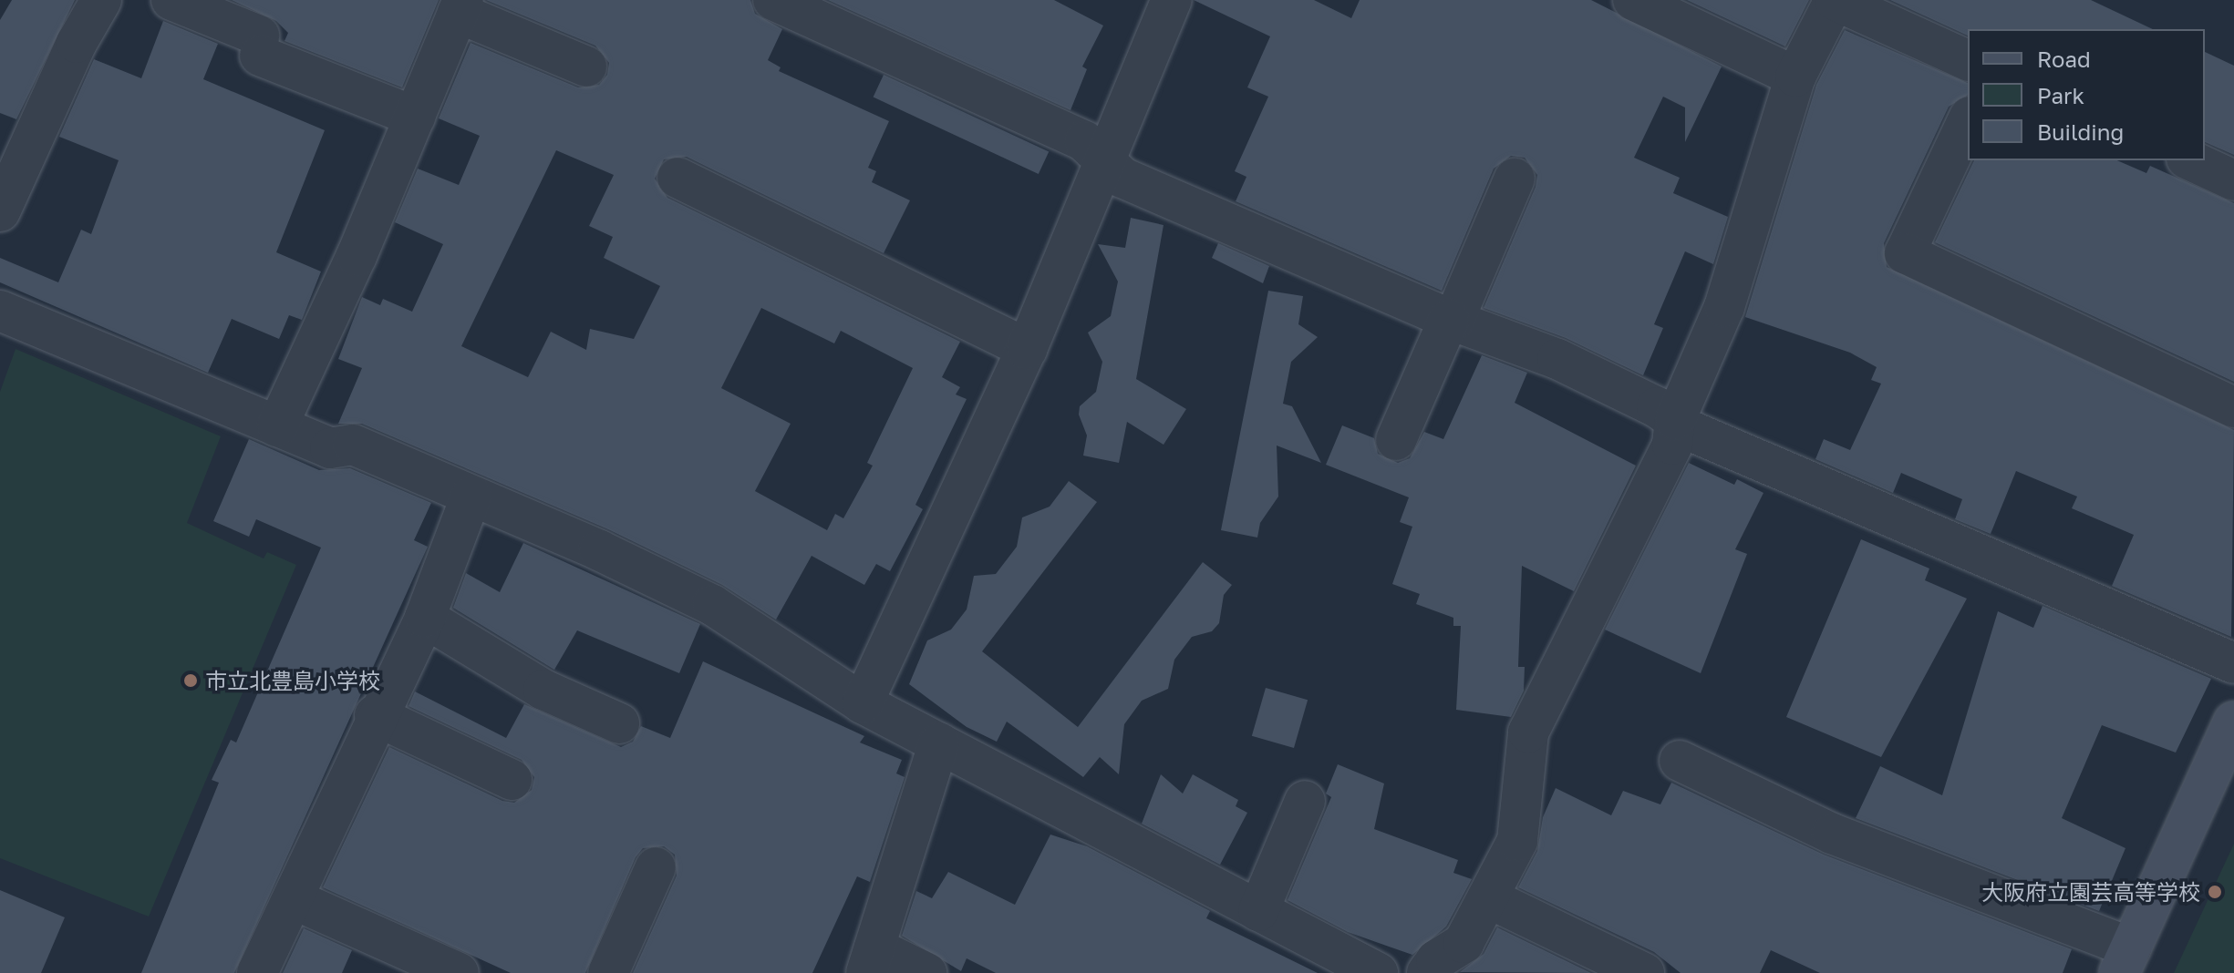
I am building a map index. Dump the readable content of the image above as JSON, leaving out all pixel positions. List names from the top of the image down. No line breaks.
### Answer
{"places":["市立北豊島小学校","大阪府立園芸高等学校"],"legend":["Road","Park","Building"]}
